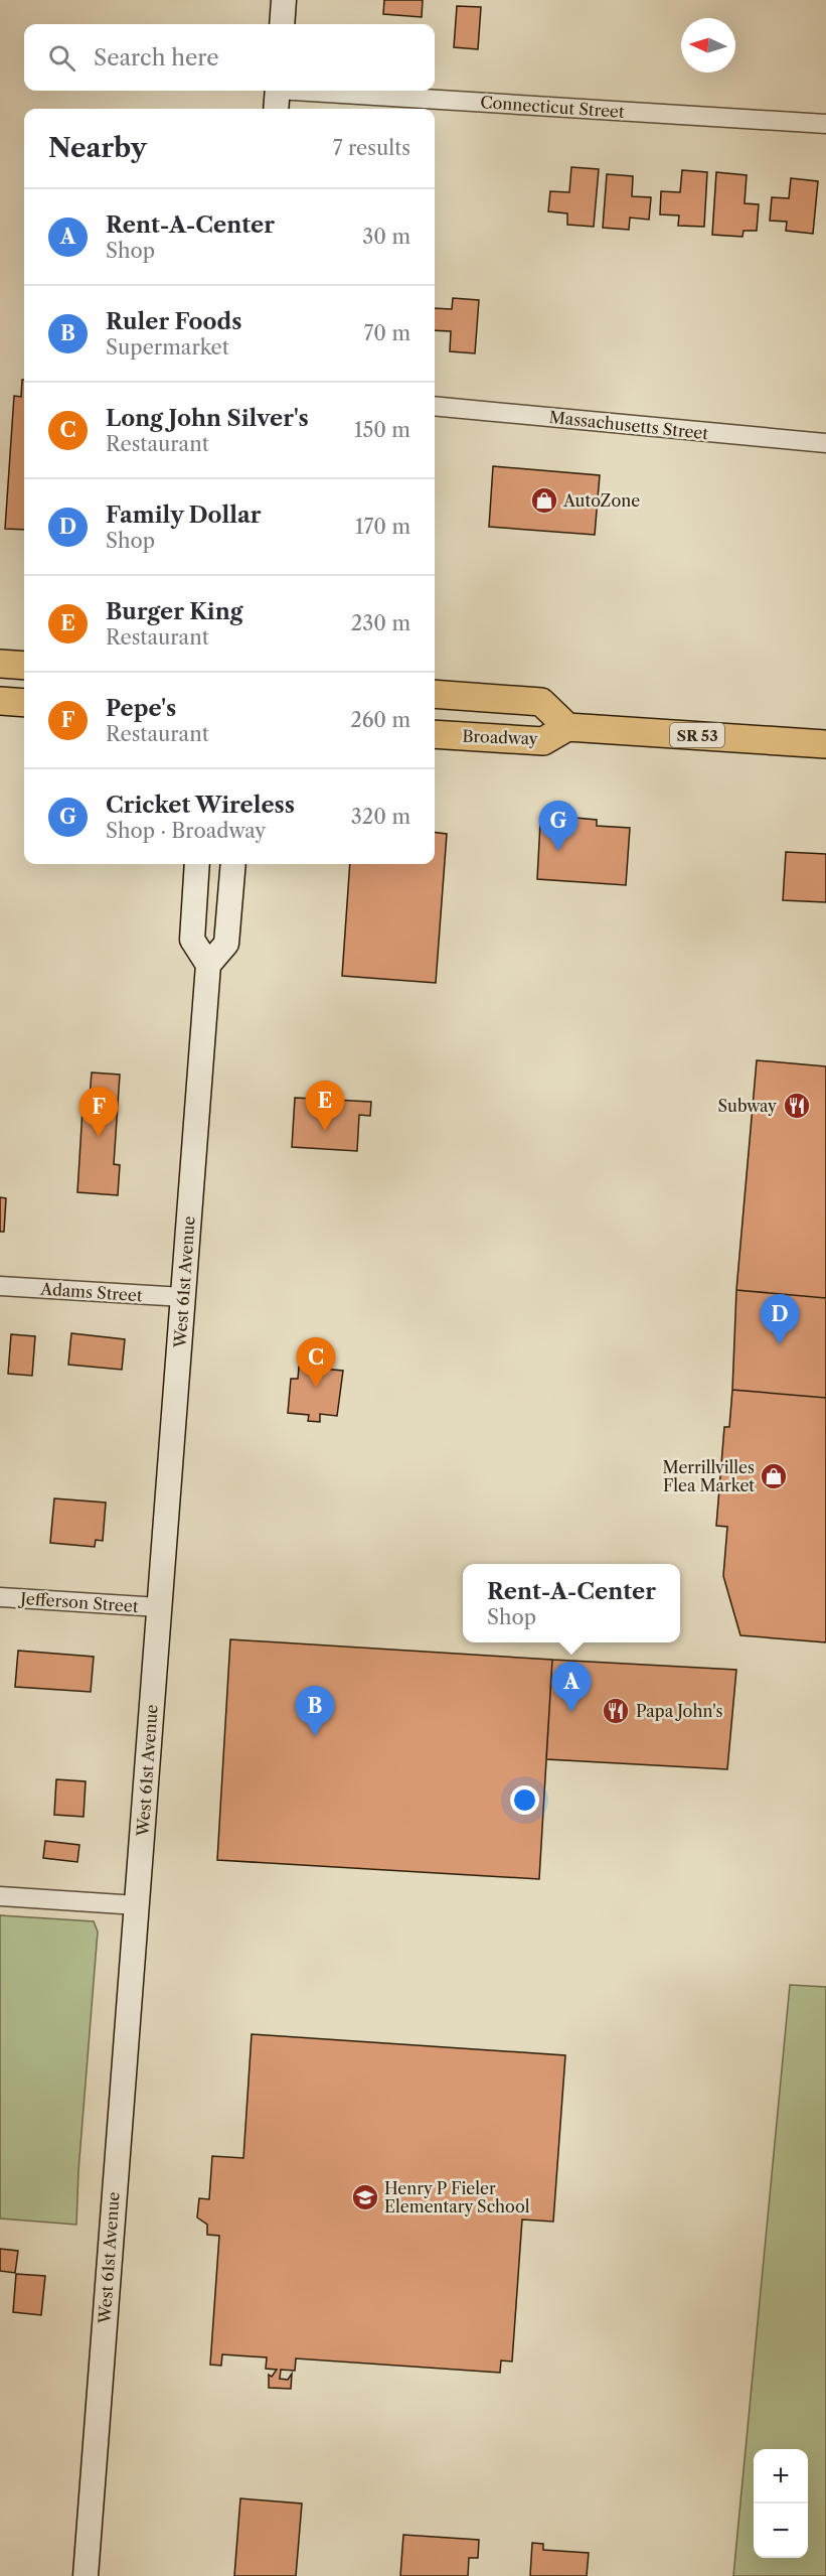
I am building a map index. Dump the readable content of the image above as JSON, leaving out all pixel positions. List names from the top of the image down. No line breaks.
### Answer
{"streets":{"main road":["SR 53","Broadway","West 61st Avenue"],"street":["Connecticut Street","Massachusetts Street","Adams Street","Jefferson Street"]},"crossings":[["SR 53","Broadway"],["West 61st Avenue","Adams Street"],["West 61st Avenue","Jefferson Street"]],"places":{"shop":["AutoZone","Merrillvilles Flea Market"],"restaurant":["Subway","Papa John's"],"school or university":["Henry P Fieler Elementary School"]},"north":"left","page":{"search":"Search here","heading":["Nearby","7 results"],"list":[{"mark":"A","name":"Rent-A-Center","note":"Shop","value":"30 m"},{"mark":"B","name":"Ruler Foods","note":"Supermarket","value":"70 m"},{"mark":"C","name":"Long John Silver's","note":"Restaurant","value":"150 m"},{"mark":"D","name":"Family Dollar","note":"Shop","value":"170 m"},{"mark":"E","name":"Burger King","note":"Restaurant","value":"230 m"},{"mark":"F","name":"Pepe's","note":"Restaurant","value":"260 m"},{"mark":"G","name":"Cricket Wireless","note":"Shop · Broadway","value":"320 m"}],"pins":["G","E","F","D","C","A","B"],"popup":["Rent-A-Center","Shop"],"map_buttons":["+","−"]}}
